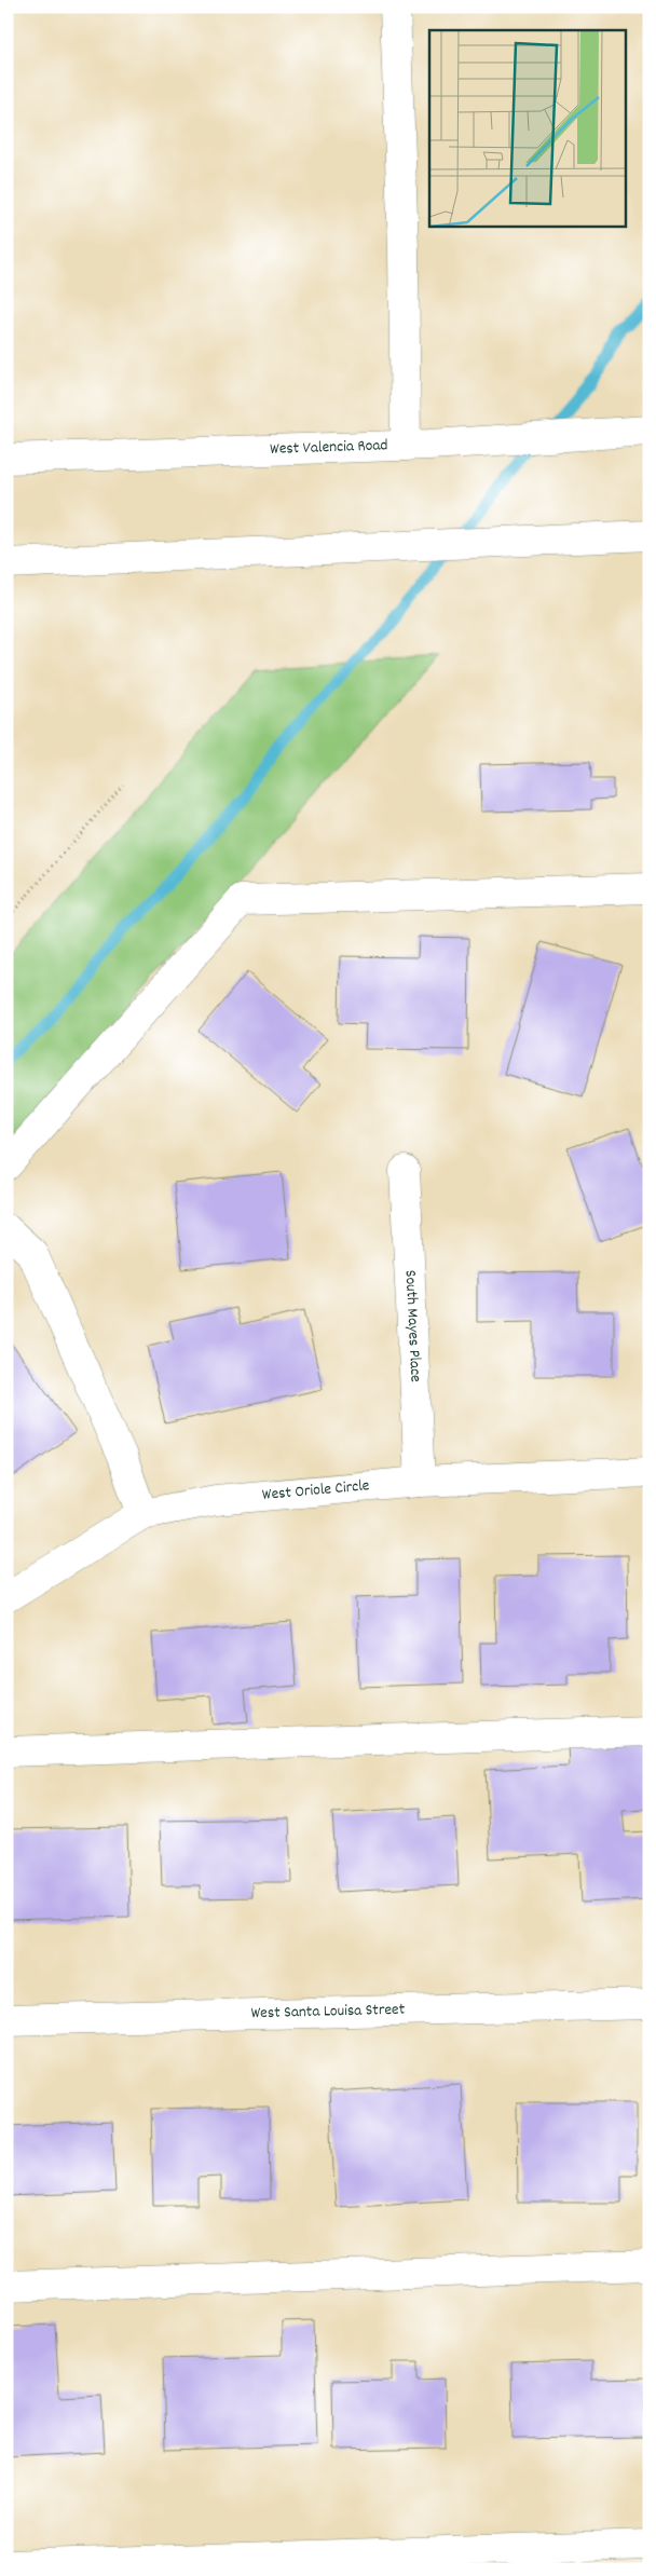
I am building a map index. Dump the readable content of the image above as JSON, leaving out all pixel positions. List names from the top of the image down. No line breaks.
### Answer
{"streets":{"street":["West Valencia Road","South Mayes Place","West Oriole Circle","West Santa Louisa Street"]},"crossings":[["South Mayes Place","West Oriole Circle"]]}
